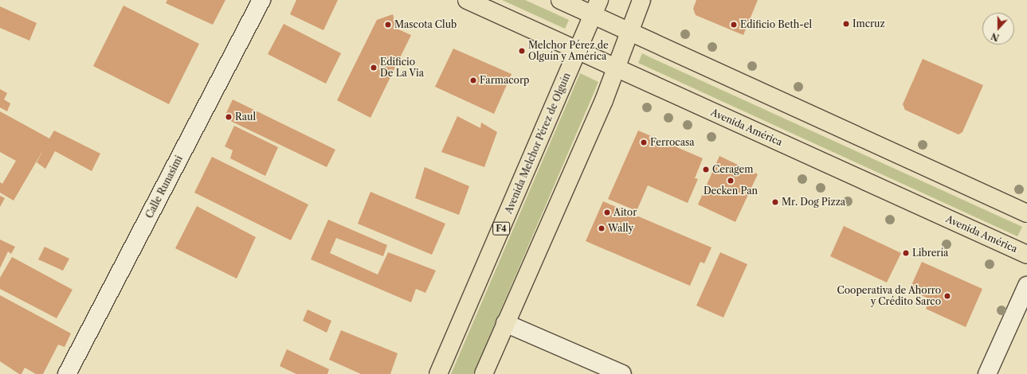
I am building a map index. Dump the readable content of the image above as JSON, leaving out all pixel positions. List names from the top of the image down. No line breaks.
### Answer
{"streets":{"main road":["Avenida América","Avenida Melchor Pérez de Olguín","F4"],"street":["Calle Runasimi"]},"crossings":[["Avenida América","Avenida Melchor Pérez de Olguín"]],"places":["Imcruz","Mascota Club","Edificio Beth-el","Melchor Pérez de Olguín y América","Edificio De La Via","Farmacorp","Raul","Ferrocasa","Ceragem","Decken Pan","Mr. Dog Pizza","Aitor","Wally","Librería","Cooperativa de Ahorro y Crédito Sarco"],"north":"bottom"}
